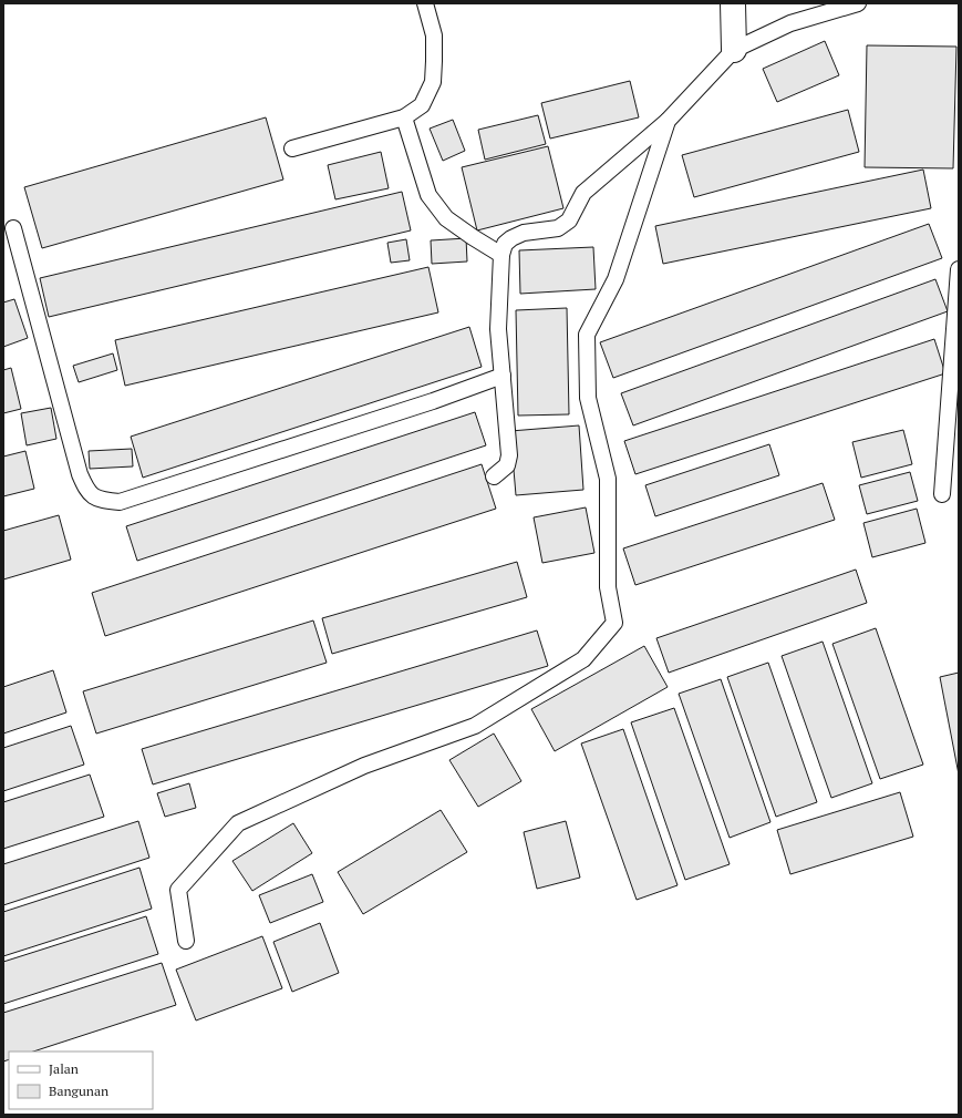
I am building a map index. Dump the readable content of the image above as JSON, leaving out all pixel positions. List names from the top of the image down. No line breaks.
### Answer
{"legend":["Jalan","Bangunan"]}
